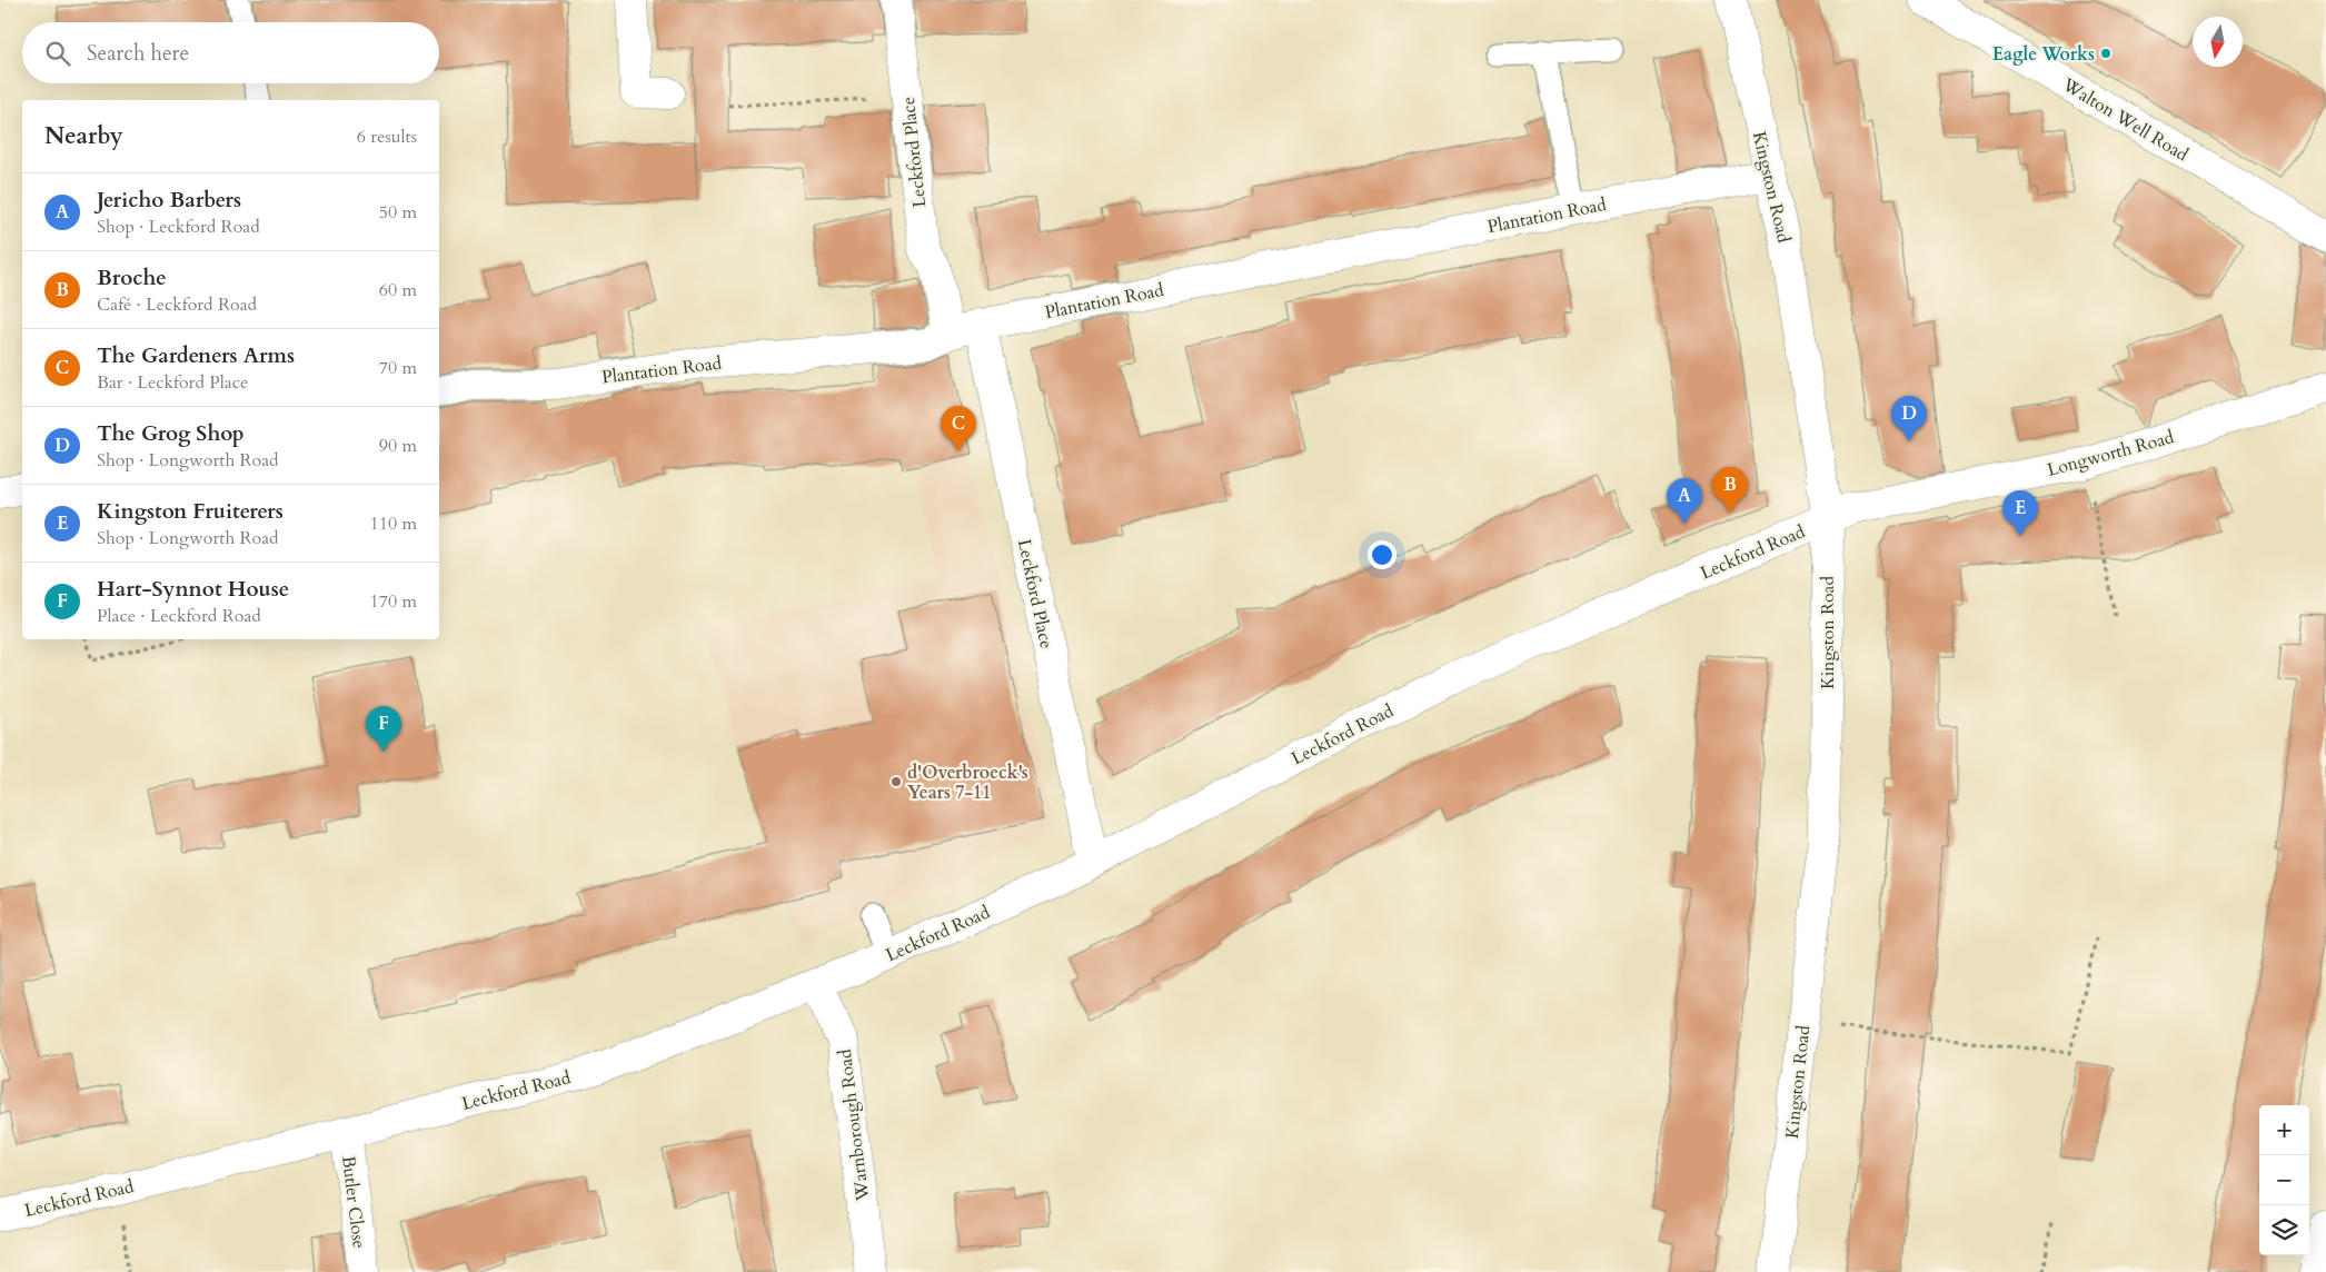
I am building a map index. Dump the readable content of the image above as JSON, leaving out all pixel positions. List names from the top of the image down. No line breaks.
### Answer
{"streets":{"street":["Walton Well Road","Leckford Place","Kingston Road","Plantation Road","Longworth Road","Leckford Road","Warnborough Road","Butler Close"]},"crossings":[["Leckford Place","Plantation Road"],["Leckford Place","Leckford Road"],["Kingston Road","Plantation Road"],["Kingston Road","Longworth Road"],["Kingston Road","Leckford Road"],["Longworth Road","Leckford Road"],["Leckford Road","Warnborough Road"],["Leckford Road","Butler Close"]],"places":["Eagle Works","d'Overbroeck's Years 7-11"],"north":"bottom","page":{"search":"Search here","heading":["Nearby","6 results"],"list":[{"mark":"A","name":"Jericho Barbers","note":"Shop · Leckford Road","value":"50 m"},{"mark":"B","name":"Broche","note":"Café · Leckford Road","value":"60 m"},{"mark":"C","name":"The Gardeners Arms","note":"Bar · Leckford Place","value":"70 m"},{"mark":"D","name":"The Grog Shop","note":"Shop · Longworth Road","value":"90 m"},{"mark":"E","name":"Kingston Fruiterers","note":"Shop · Longworth Road","value":"110 m"},{"mark":"F","name":"Hart-Synnot House","note":"Place · Leckford Road","value":"170 m"}],"pins":["D","C","B","A","E","F"],"map_buttons":["+","−"]}}
